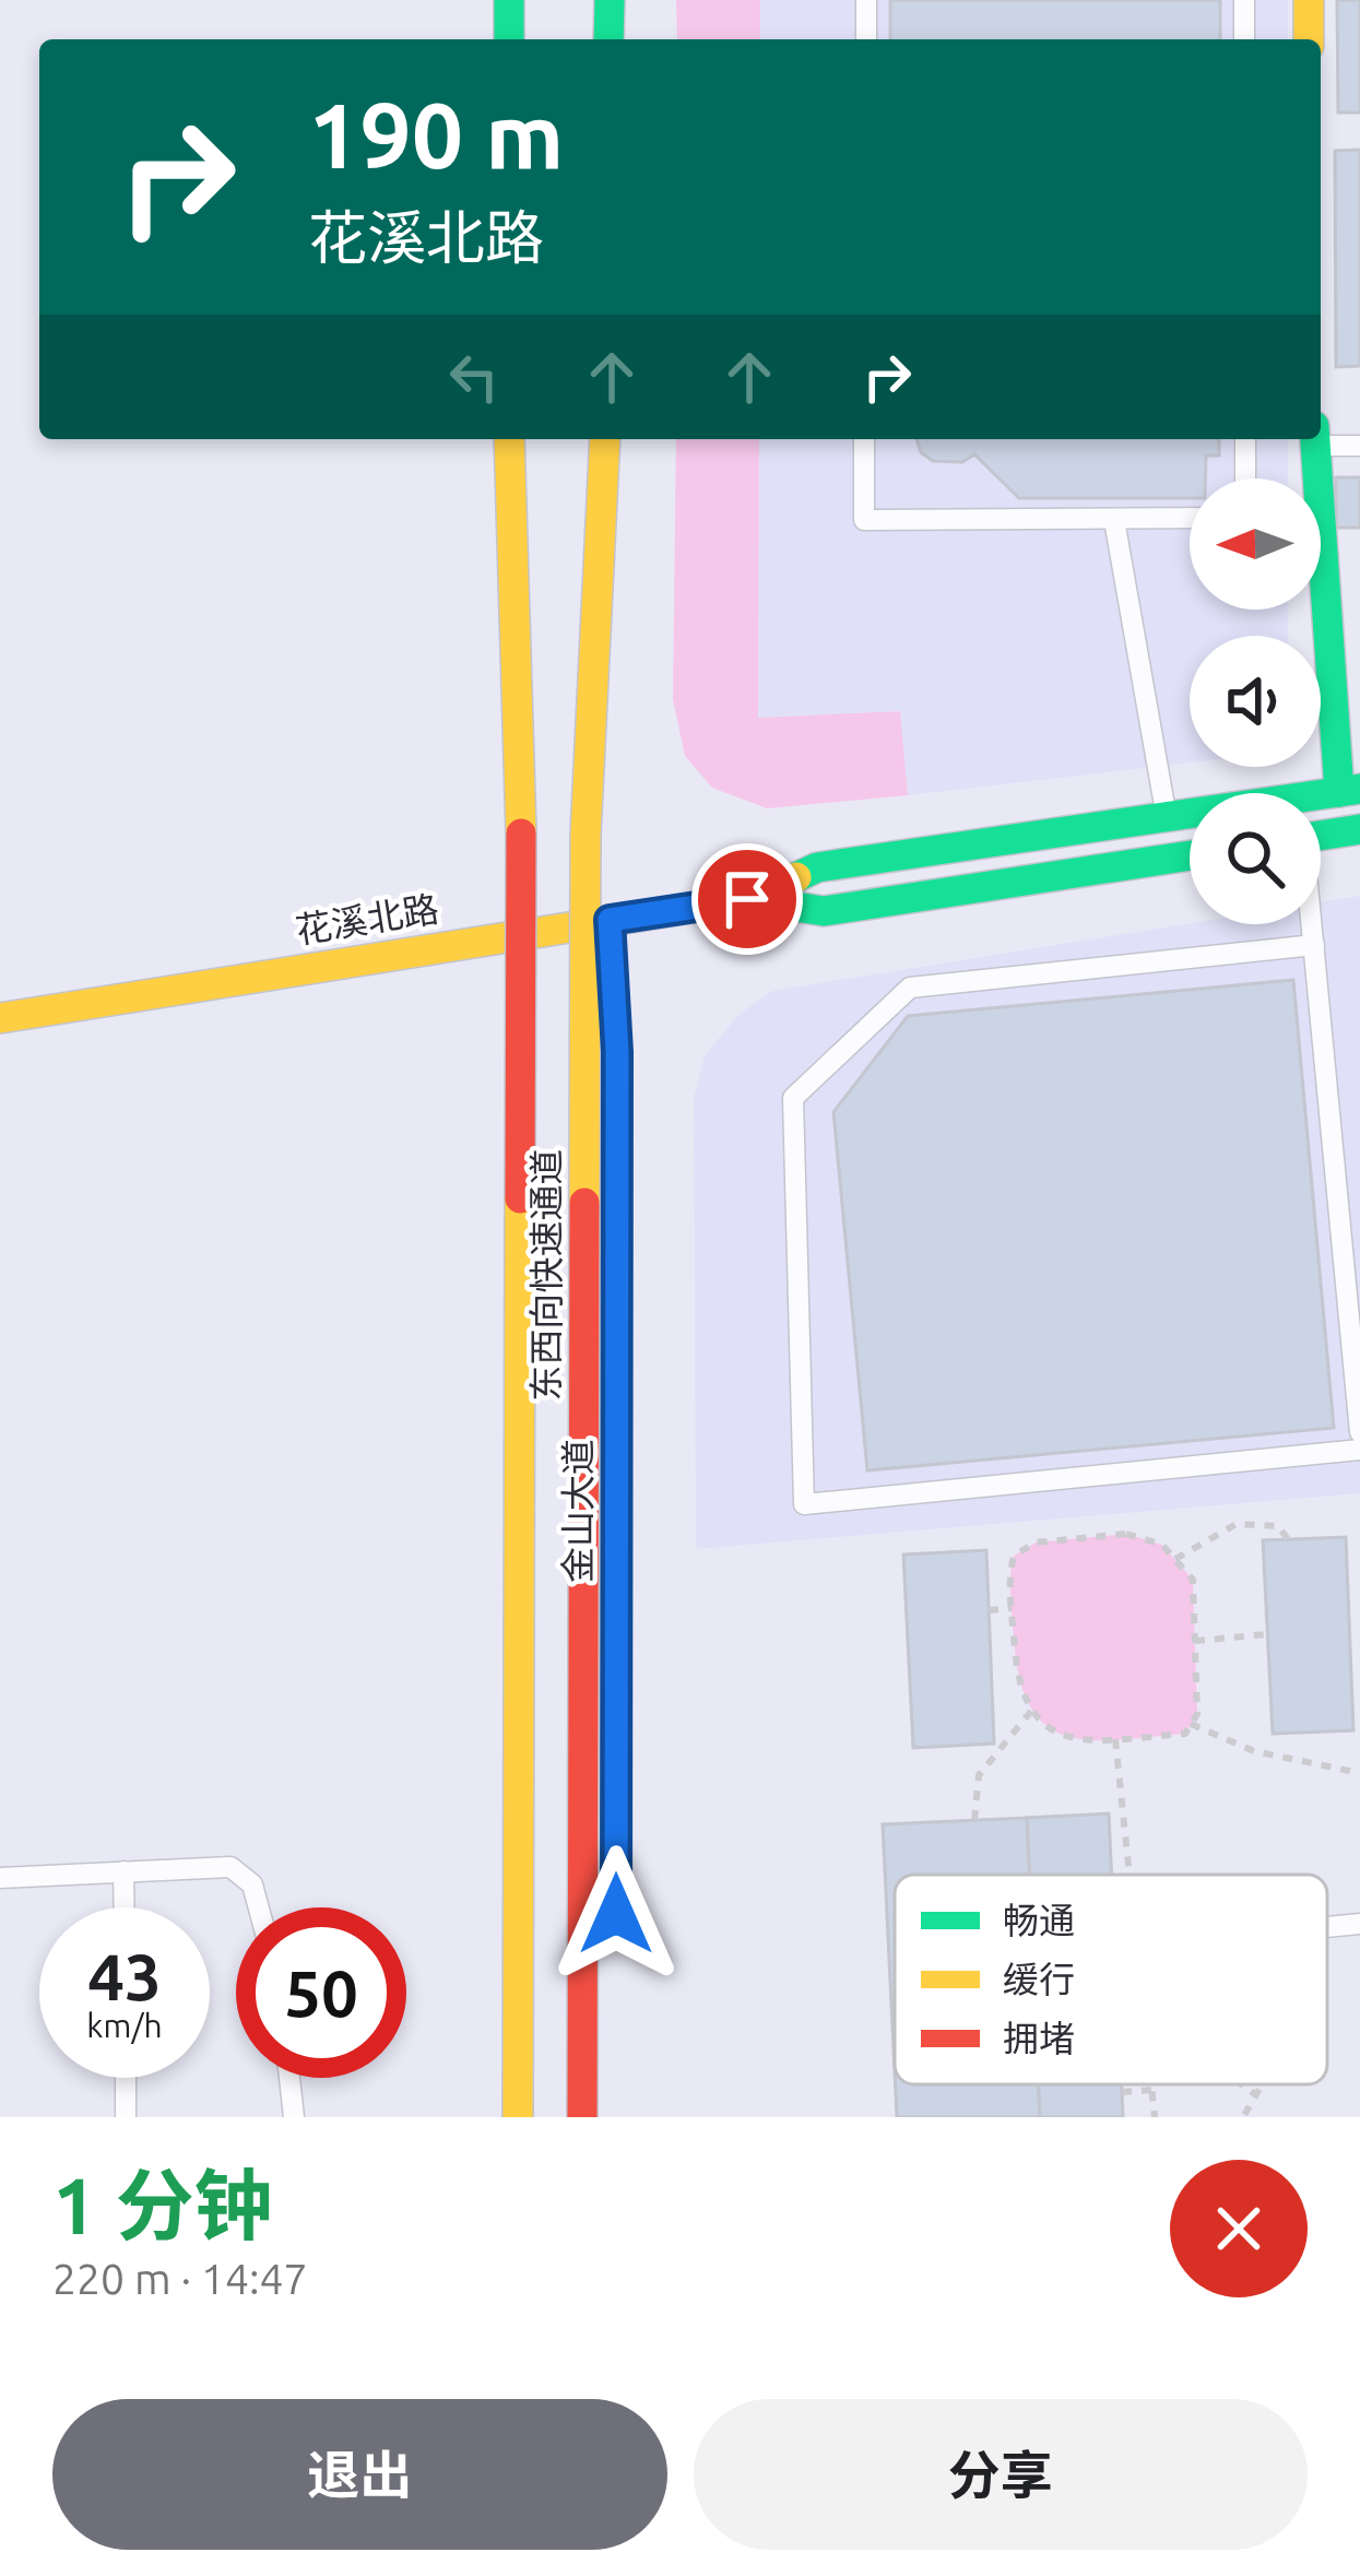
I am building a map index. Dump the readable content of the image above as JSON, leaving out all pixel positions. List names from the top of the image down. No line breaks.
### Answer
{"streets":{"main road":["花溪北路","东西向快速通道"]},"legend":["畅通","缓行","拥堵"],"north":"left","page":{"turn":["190 m","花溪北路"],"speed":"43 km/h","limit":"50","heading":["1 分钟","220 m · 14:47"],"buttons":["退出","分享"]}}
